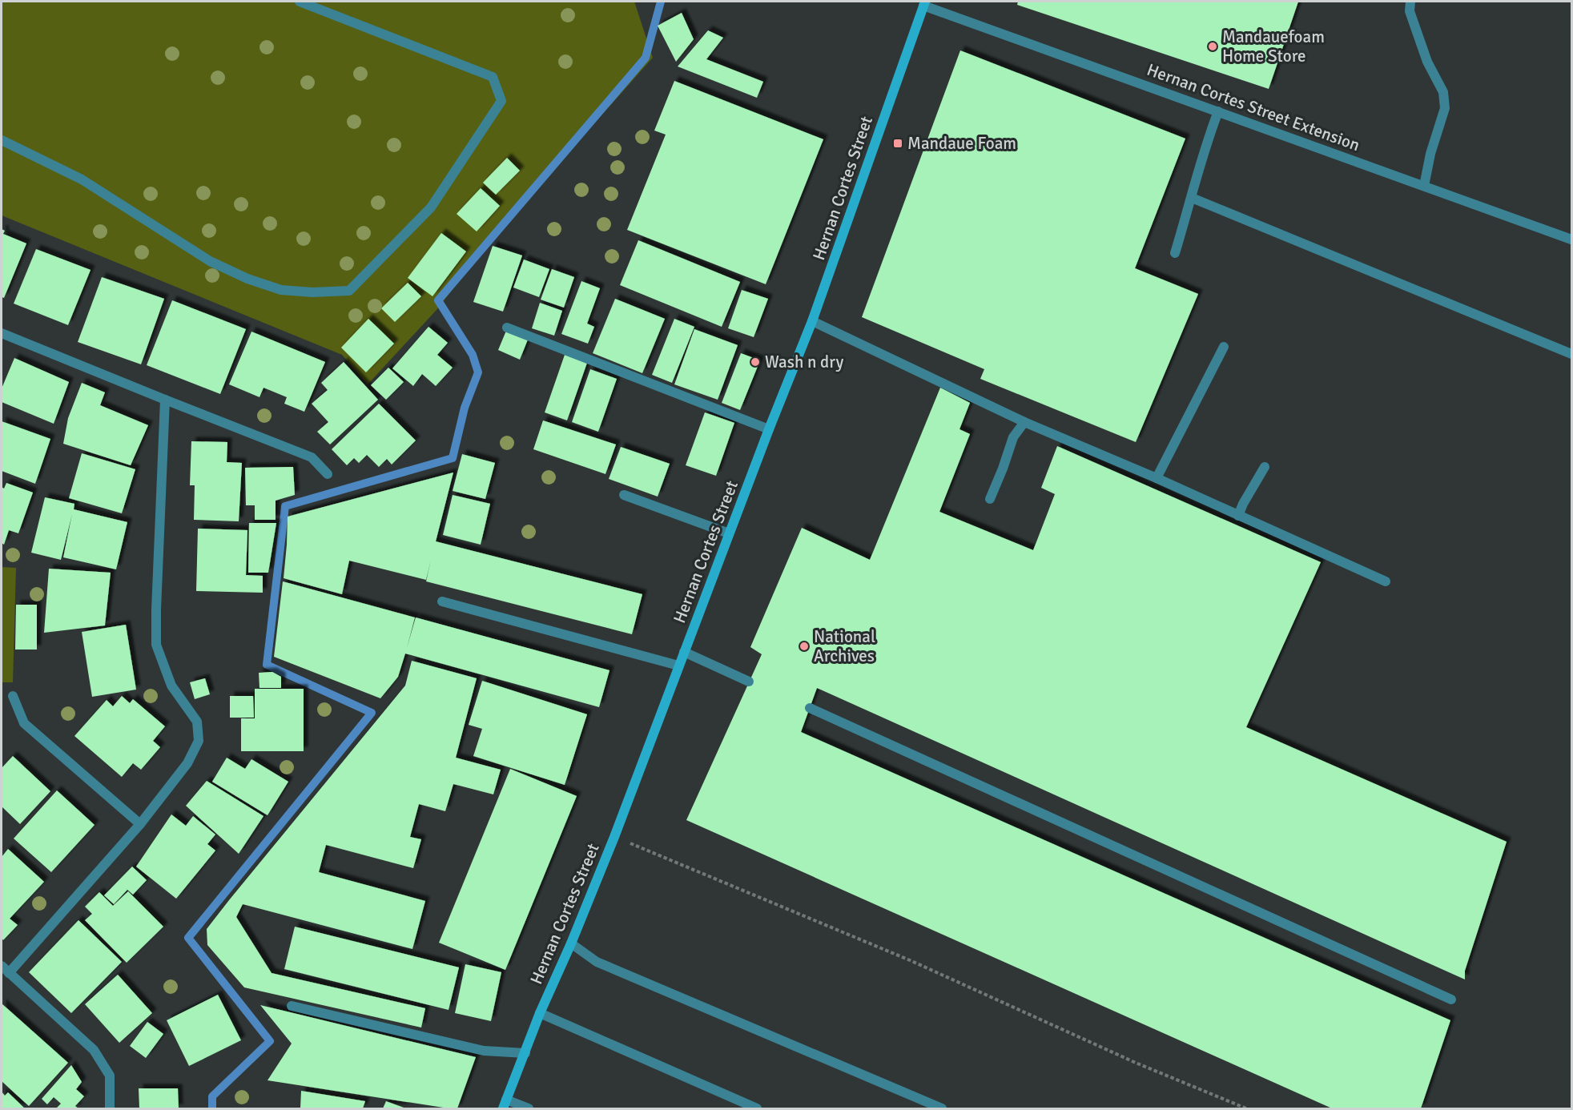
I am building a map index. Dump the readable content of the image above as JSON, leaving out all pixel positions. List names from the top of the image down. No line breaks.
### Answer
{"streets":{"main road":["Hernan Cortes Street"],"street":["Hernan Cortes Street Extension"]},"crossings":[["Hernan Cortes Street Extension","Hernan Cortes Street"]],"places":{"other":["Mandauefoam Home Store","Wash n dry","National Archives"],"transit":["Mandaue Foam"]}}
